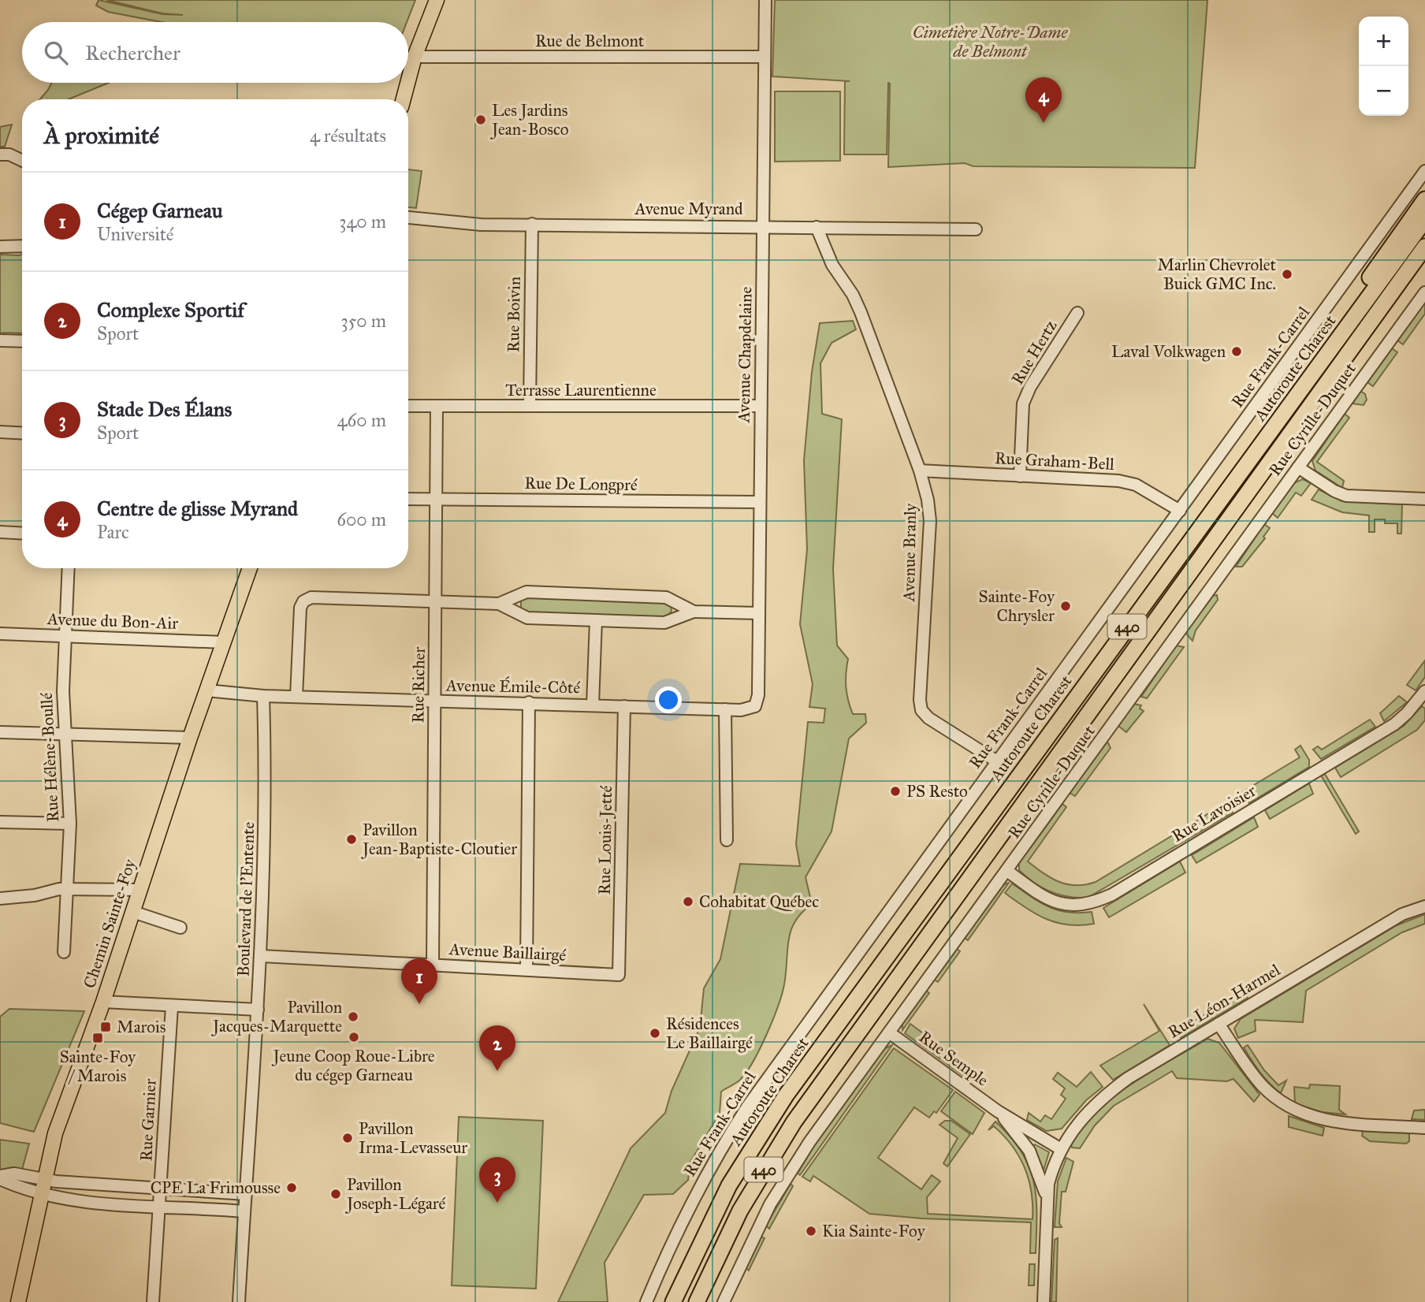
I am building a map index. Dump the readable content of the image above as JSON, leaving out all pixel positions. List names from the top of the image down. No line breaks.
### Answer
{"streets":{"highway":["Autoroute Charest","440"],"main road":["Chemin Sainte-Foy"],"street":["Rue de Belmont","Avenue Myrand","Rue Boivin","Rue Hertz","Avenue Chapdelaine","Rue Frank-Carrel","Terrasse Laurentienne","Rue Cyrille-Duquet","Rue Graham-Bell","Rue De Longpré","Avenue Branly","Avenue du Bon-Air","Rue Richer","Avenue Émile-Côté","Rue Hélène-Boullé","Rue Lavoisier","Rue Louis-Jetté","Boulevard de l'Entente","Avenue Baillairgé","Rue Léon-Harmel","Rue Semple","Rue Garnier"]},"crossings":[["Rue de Belmont","Avenue Chapdelaine"],["Avenue Myrand","Rue Boivin"],["Avenue Myrand","Avenue Chapdelaine"],["Avenue Myrand","Avenue Branly"],["Rue Boivin","Terrasse Laurentienne"],["Rue Hertz","Rue Graham-Bell"],["Avenue Chapdelaine","Terrasse Laurentienne"],["Avenue Chapdelaine","Rue De Longpré"],["Avenue Chapdelaine","Avenue Émile-Côté"],["Rue Frank-Carrel","Rue Graham-Bell"],["Rue Frank-Carrel","Avenue Branly"],["Terrasse Laurentienne","Rue Richer"],["Rue Cyrille-Duquet","Rue Lavoisier"],["Rue Cyrille-Duquet","Rue Semple"],["Rue Graham-Bell","Avenue Branly"],["Rue De Longpré","Rue Richer"],["Avenue du Bon-Air","Rue Hélène-Boullé"],["Avenue du Bon-Air","Chemin Sainte-Foy"],["Rue Richer","Avenue Émile-Côté"],["Rue Richer","Avenue Baillairgé"],["Avenue Émile-Côté","Rue Louis-Jetté"],["Avenue Émile-Côté","Boulevard de l'Entente"],["Avenue Émile-Côté","Chemin Sainte-Foy"],["Rue Louis-Jetté","Avenue Baillairgé"],["Boulevard de l'Entente","Avenue Baillairgé"],["Rue Léon-Harmel","Rue Semple"]],"parks":["Cimetière Notre-Dame de Belmont"],"places":{"other":["Les Jardins Jean-Bosco","Marlin Chevrolet Buick GMC Inc.","Laval Volkwagen","Sainte-Foy Chrysler","PS Resto","Pavillon Jean-Baptiste-Cloutier","Cohabitat Québec","Pavillon Jacques-Marquette","Résidences Le Baillairgé","Jeune Coop Roue-Libre du cégep Garneau","Pavillon Irma-Levasseur","CPE La Frimousse","Pavillon Joseph-Légaré","Kia Sainte-Foy"],"transit":["Marois","Sainte-Foy / Marois"]},"page":{"map_buttons":["+","−"],"search":"Rechercher","pins":["4","1","2","3"],"heading":["À proximité","4 résultats"],"list":[{"mark":"1","name":"Cégep Garneau","note":"Université","value":"340 m"},{"mark":"2","name":"Complexe Sportif","note":"Sport","value":"350 m"},{"mark":"3","name":"Stade Des Élans","note":"Sport","value":"460 m"},{"mark":"4","name":"Centre de glisse Myrand","note":"Parc","value":"600 m"}]}}
